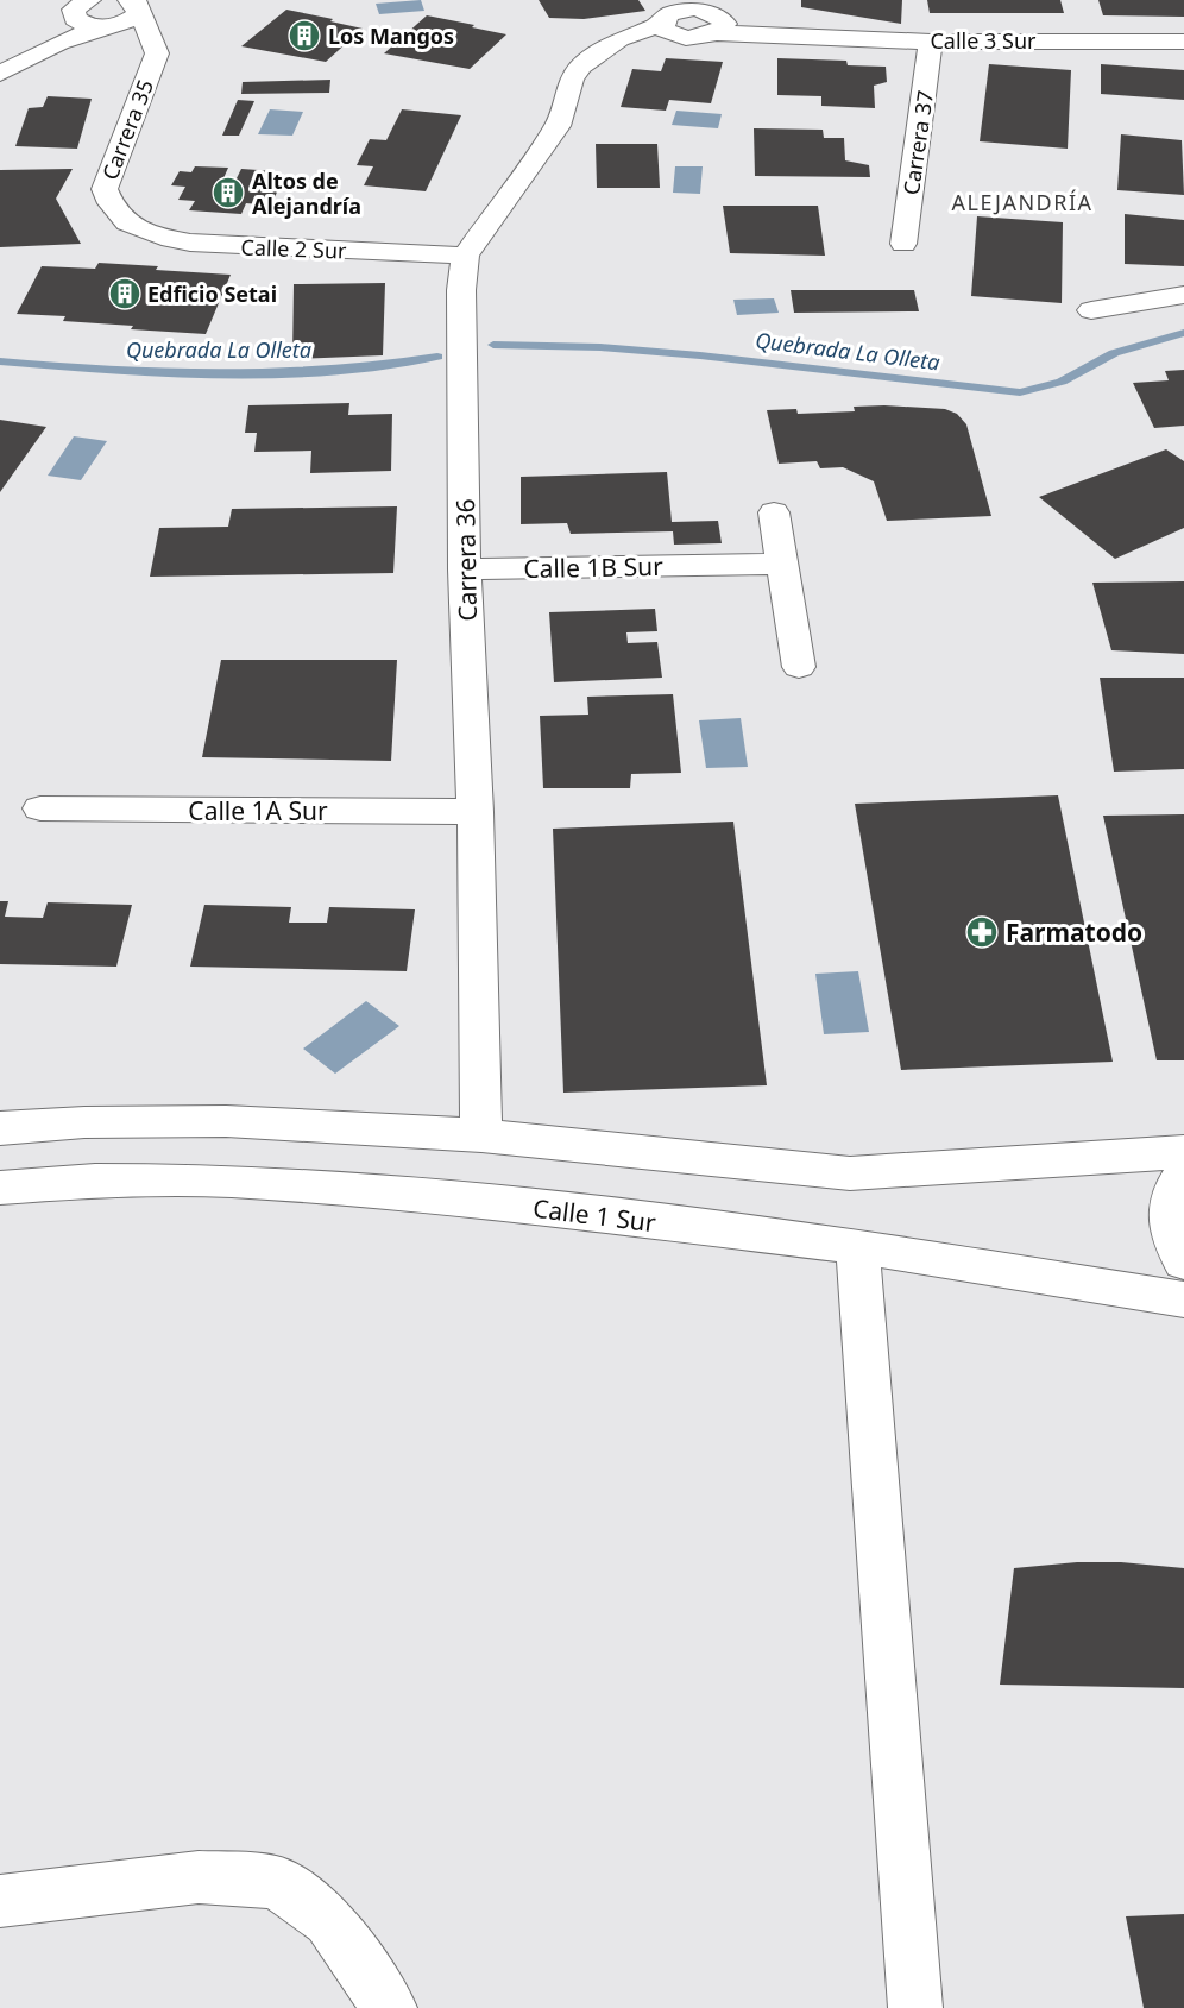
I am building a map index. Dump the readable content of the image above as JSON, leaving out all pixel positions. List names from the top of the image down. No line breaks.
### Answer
{"streets":{"street":["Calle 3 Sur","Carrera 35","Carrera 37","Calle 2 Sur","Carrera 36","Calle 1B Sur","Calle 1A Sur","Calle 1 Sur"]},"crossings":[["Calle 3 Sur","Carrera 37"],["Calle 3 Sur","Carrera 36"],["Carrera 35","Calle 2 Sur"],["Calle 2 Sur","Carrera 36"],["Carrera 36","Calle 1B Sur"],["Carrera 36","Calle 1A Sur"]],"districts":["ALEJANDRÍA"],"water":["Quebrada La Olleta"],"places":{"building":["Los Mangos","Altos de Alejandría","Edficio Setai"],"pharmacy":["Farmatodo"]}}
